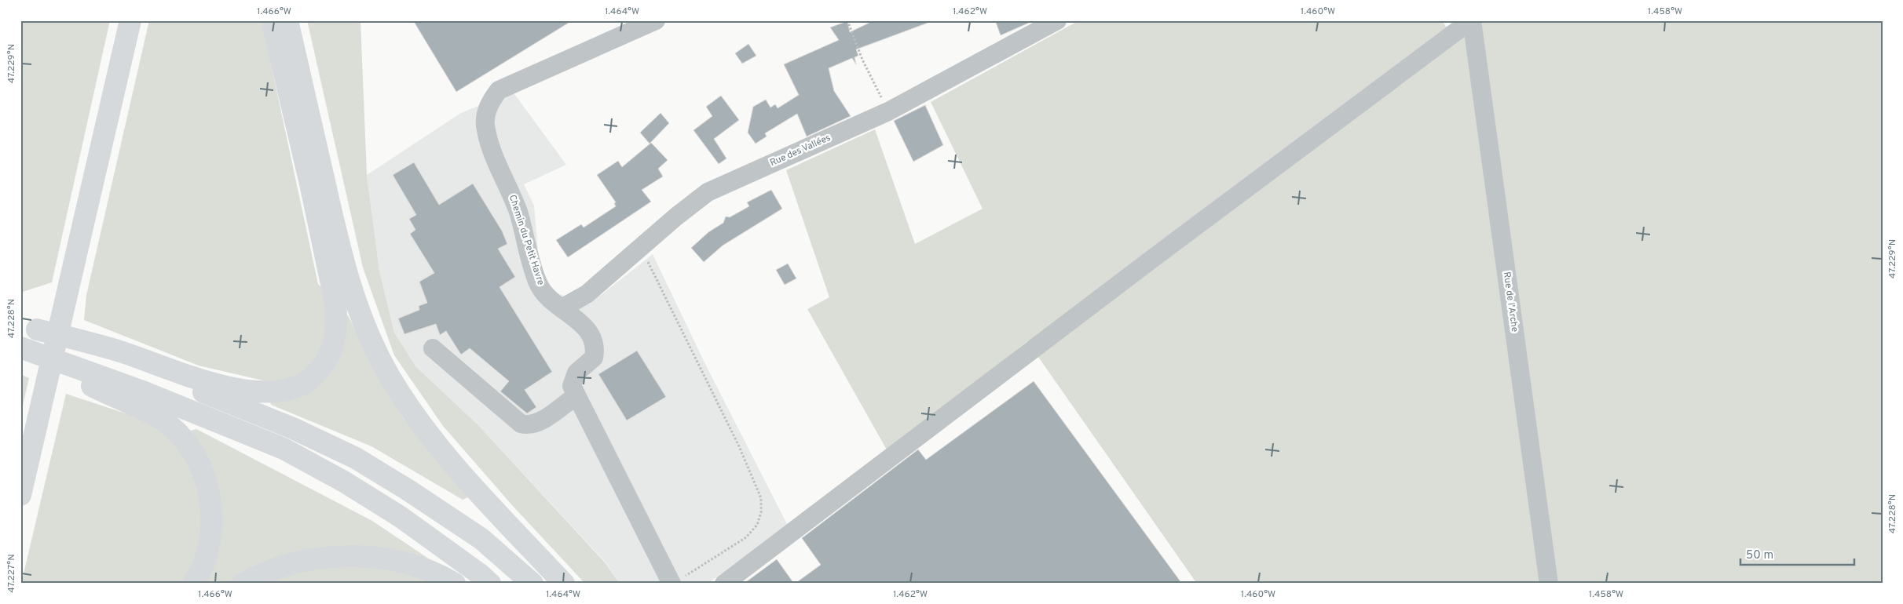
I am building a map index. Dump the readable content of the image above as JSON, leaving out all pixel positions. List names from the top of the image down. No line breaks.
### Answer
{"streets":{"street":["Rue des Vallées","Chemin du Petit Havre","Rue de l'Arche"]},"crossings":[["Rue des Vallées","Chemin du Petit Havre"]],"scale_bar":"50 m","coordinates":["1.466°W","1.464°W","1.462°W","1.460°W","1.458°W","47.229°N","47.228°N","47.227°N"]}
